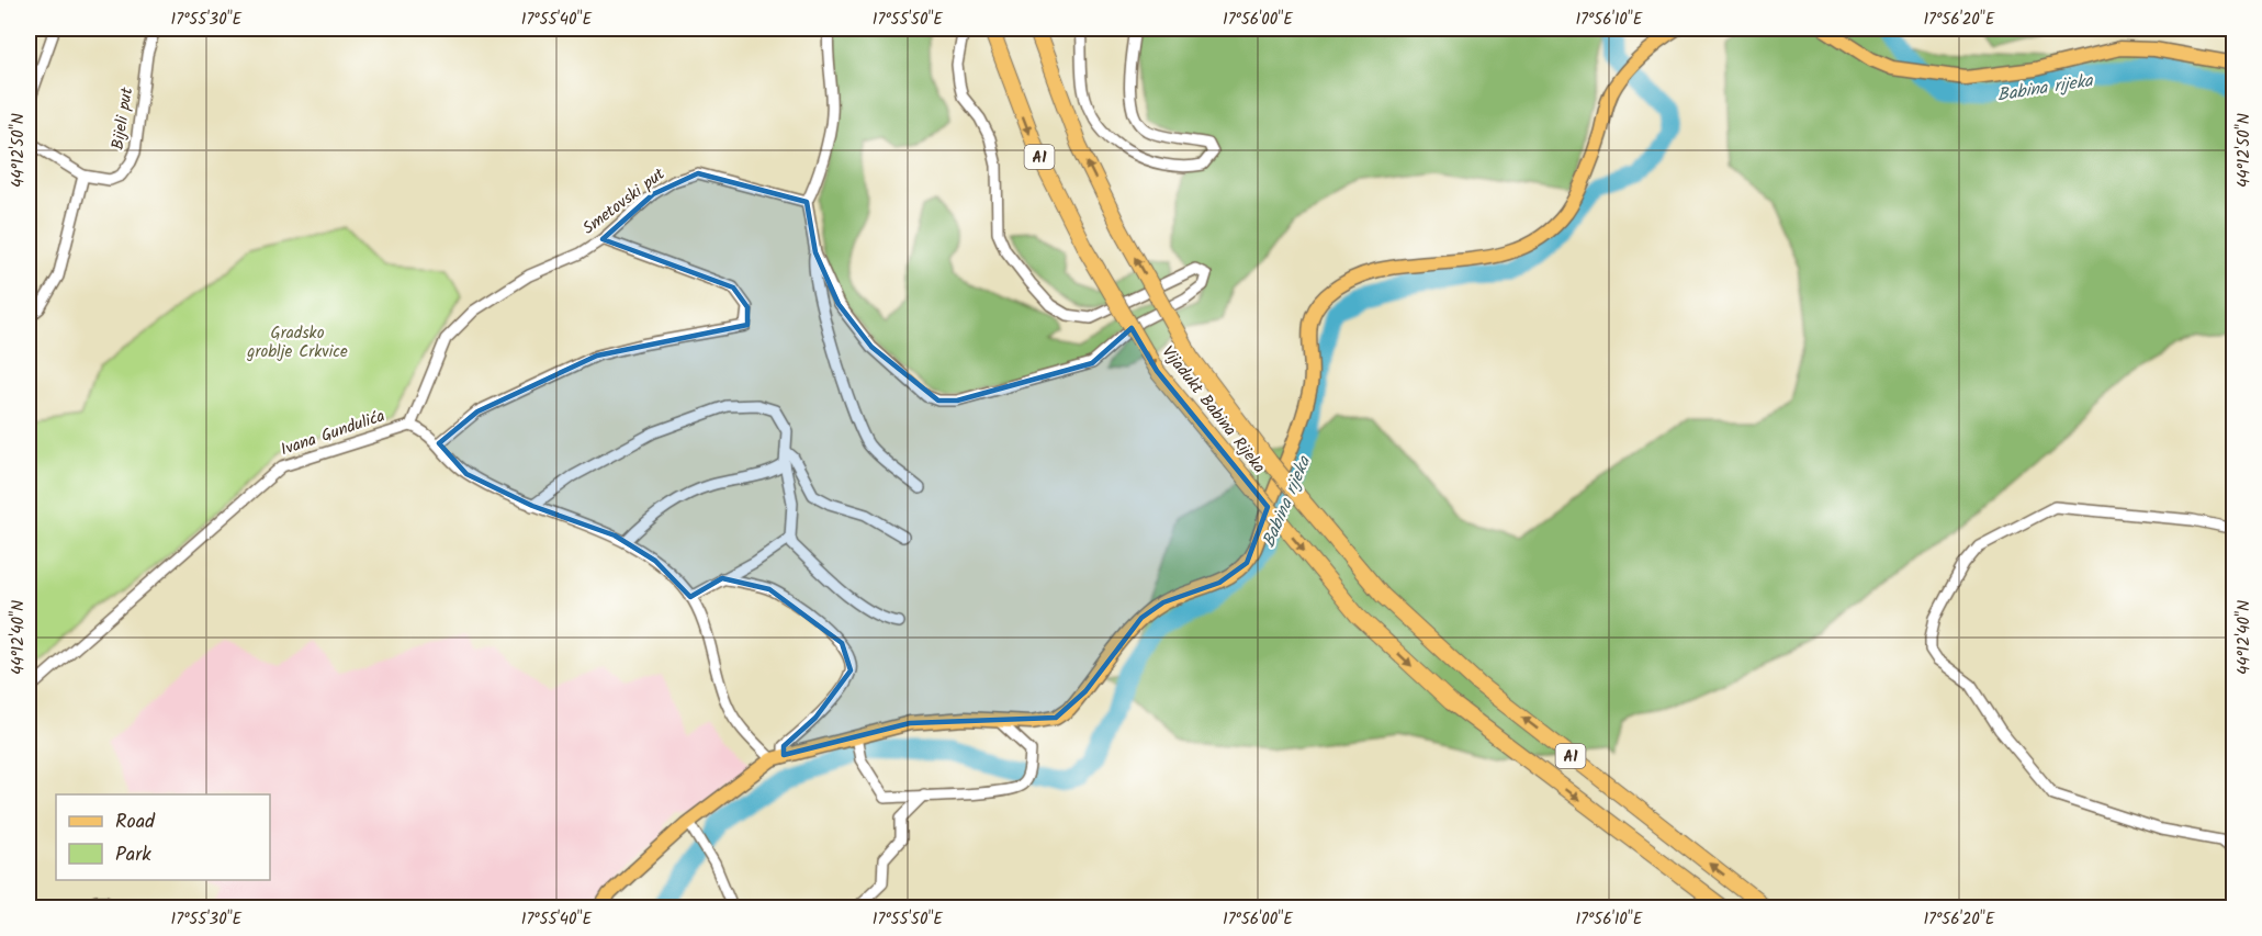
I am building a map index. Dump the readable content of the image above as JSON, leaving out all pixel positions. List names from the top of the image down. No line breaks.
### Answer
{"streets":{"highway":["A1","Vijadukt Babina Rijeka"],"street":["Bijeli put","Smetovski put","Ivana Gundulića"]},"crossings":[["Smetovski put","Ivana Gundulića"]],"water":["Babina rijeka"],"parks":["Gradsko groblje Crkvice"],"legend":["Road","Park"],"coordinates":["17°55'30\"E","17°55'40\"E","17°55'50\"E","17°56'00\"E","17°56'10\"E","17°56'20\"E","44°12'50\"N","44°12'40\"N"]}
